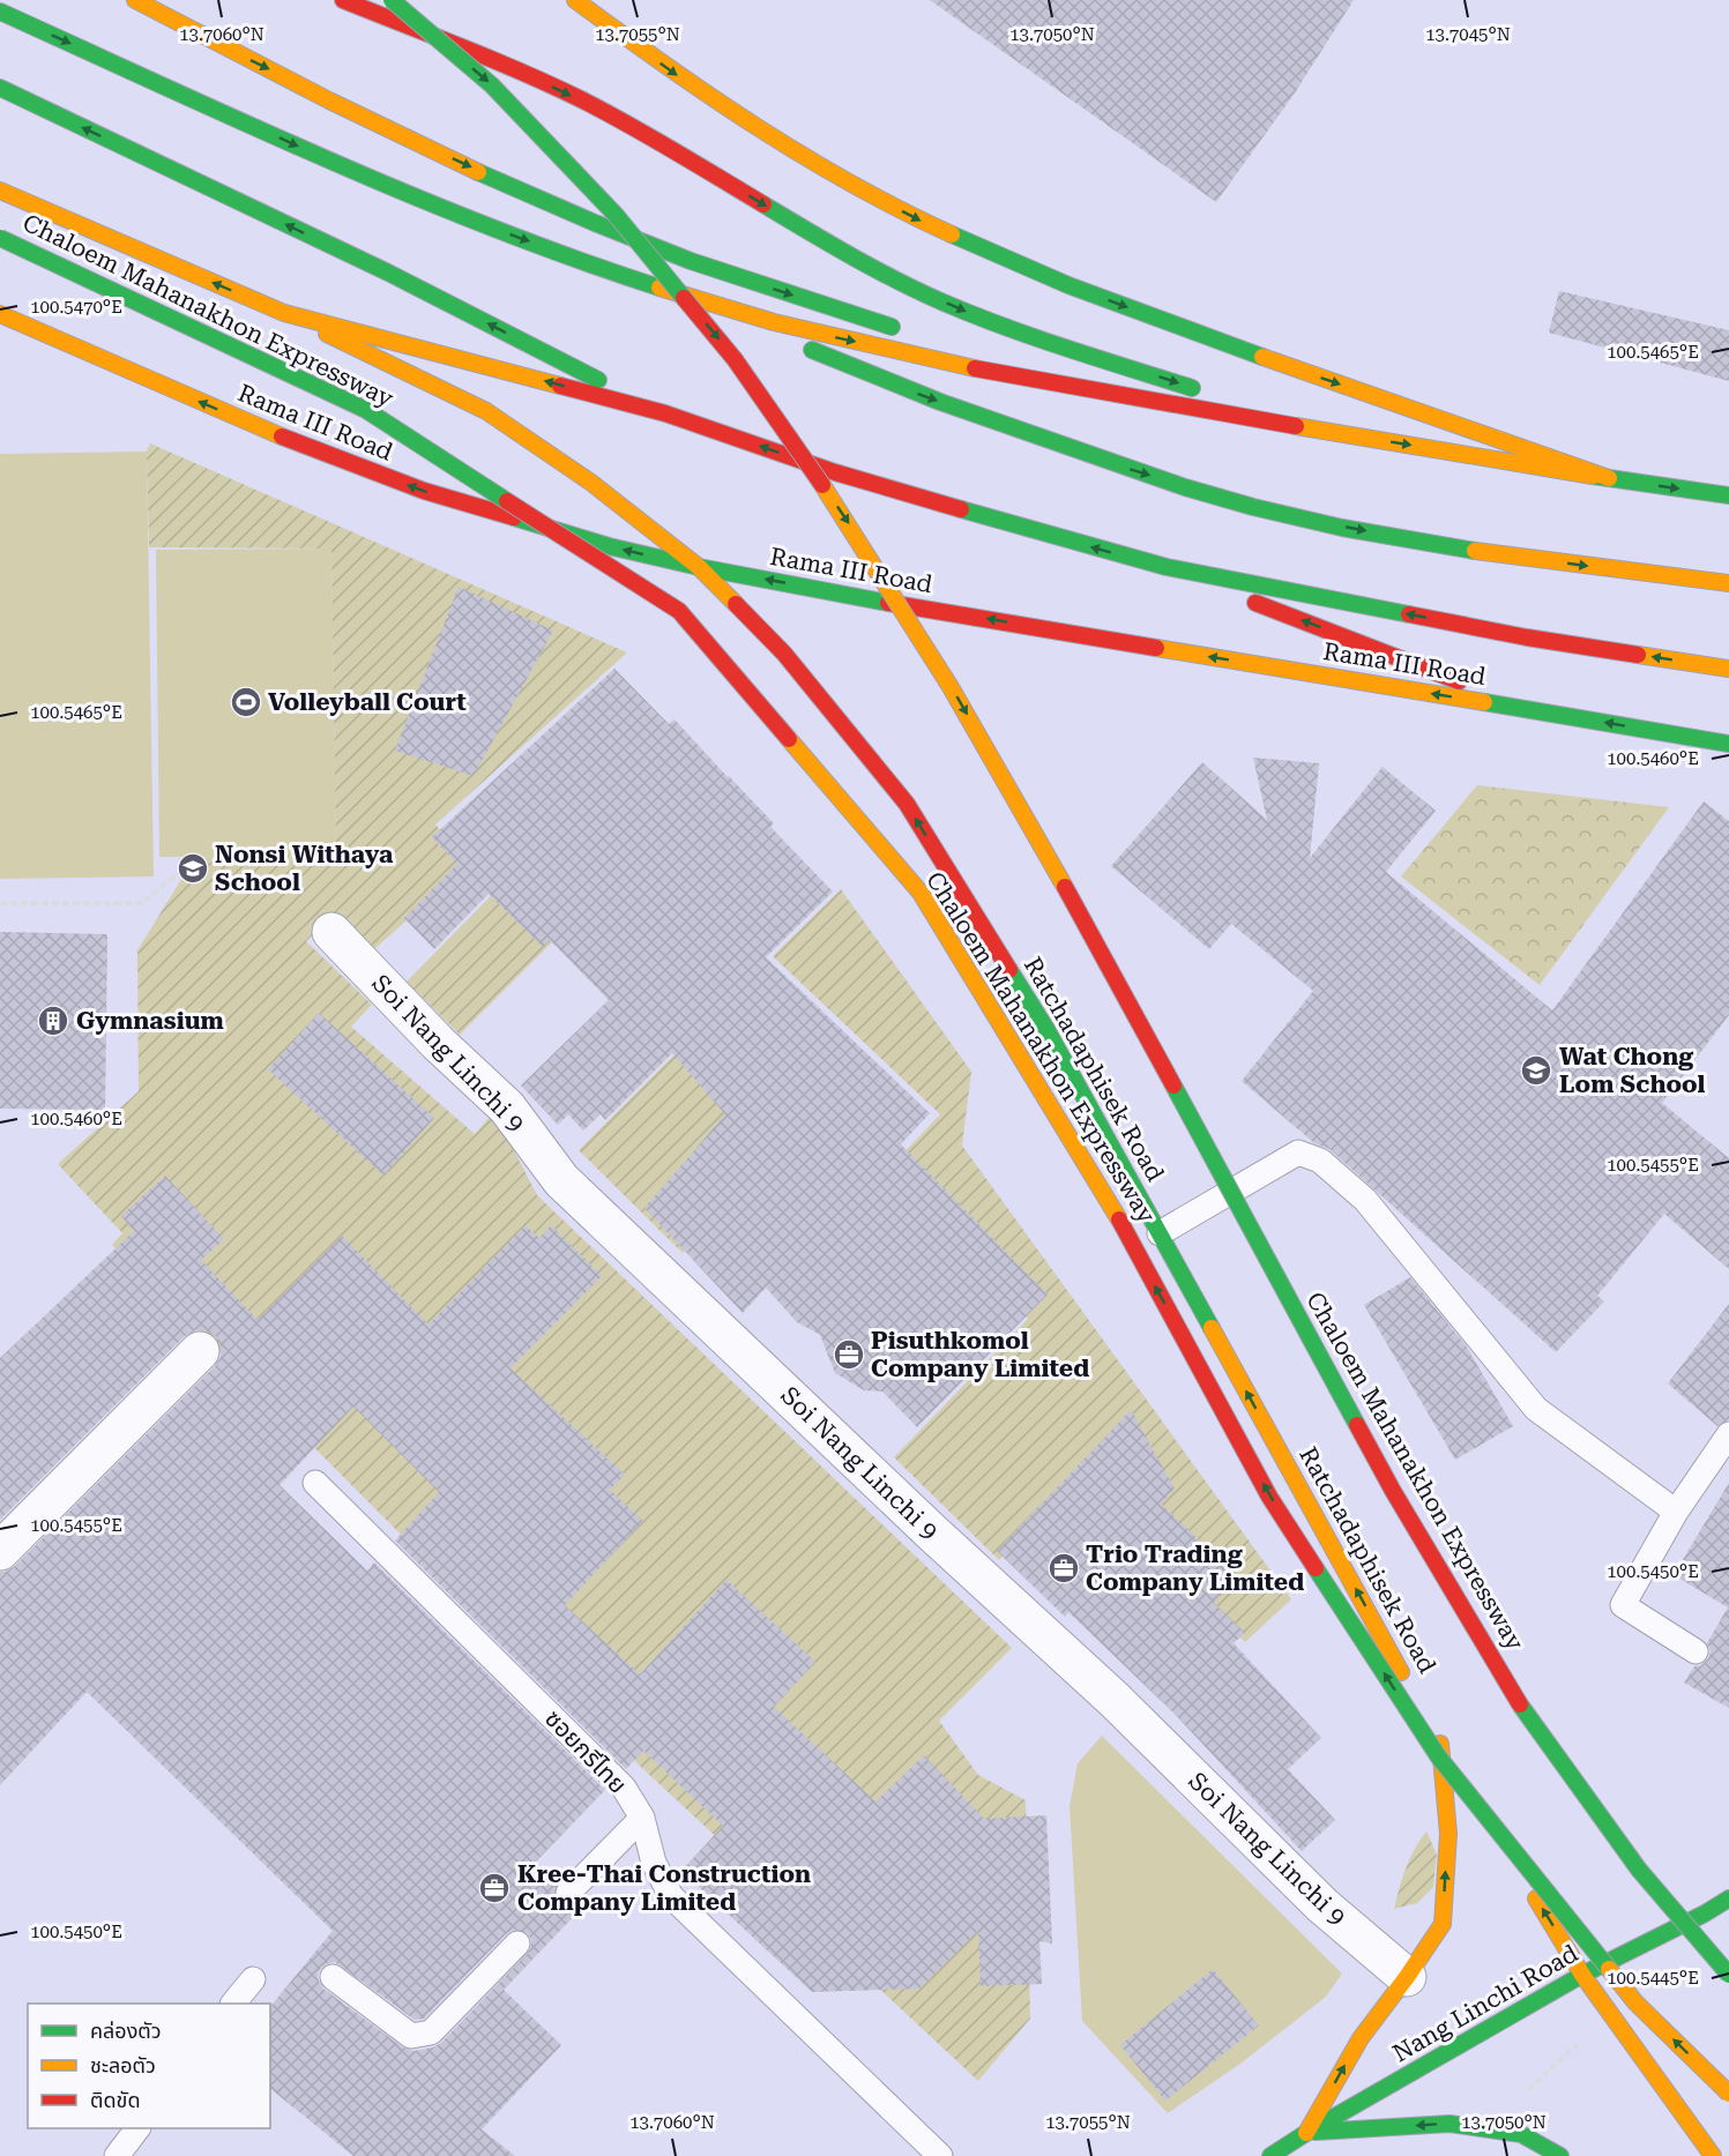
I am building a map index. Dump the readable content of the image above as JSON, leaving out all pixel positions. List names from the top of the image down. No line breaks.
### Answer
{"streets":{"main road":["Chaloem Mahanakhon Expressway","Rama III Road","Ratchadaphisek Road","Nang Linchi Road"],"street":["Soi Nang Linchi 9"],"lane":["ซอยกรีไทย"]},"crossings":[["Rama III Road","Ratchadaphisek Road"],["Ratchadaphisek Road","Nang Linchi Road"]],"one_way":["Ratchadaphisek Road"],"places":{"sports":["Volleyball Court"],"school or university":["Nonsi Withaya School","Wat Chong Lom School"],"building":["Gymnasium"],"office":["Pisuthkomol Company Limited","Trio Trading Company Limited","Kree-Thai Construction Company Limited"]},"legend":["คล่องตัว","ชะลอตัว","ติดขัด"],"coordinates":["13.7060°N","13.7055°N","13.7050°N","13.7045°N","100.5470°E","100.5465°E","100.5460°E","100.5455°E","100.5450°E","100.5445°E"]}
